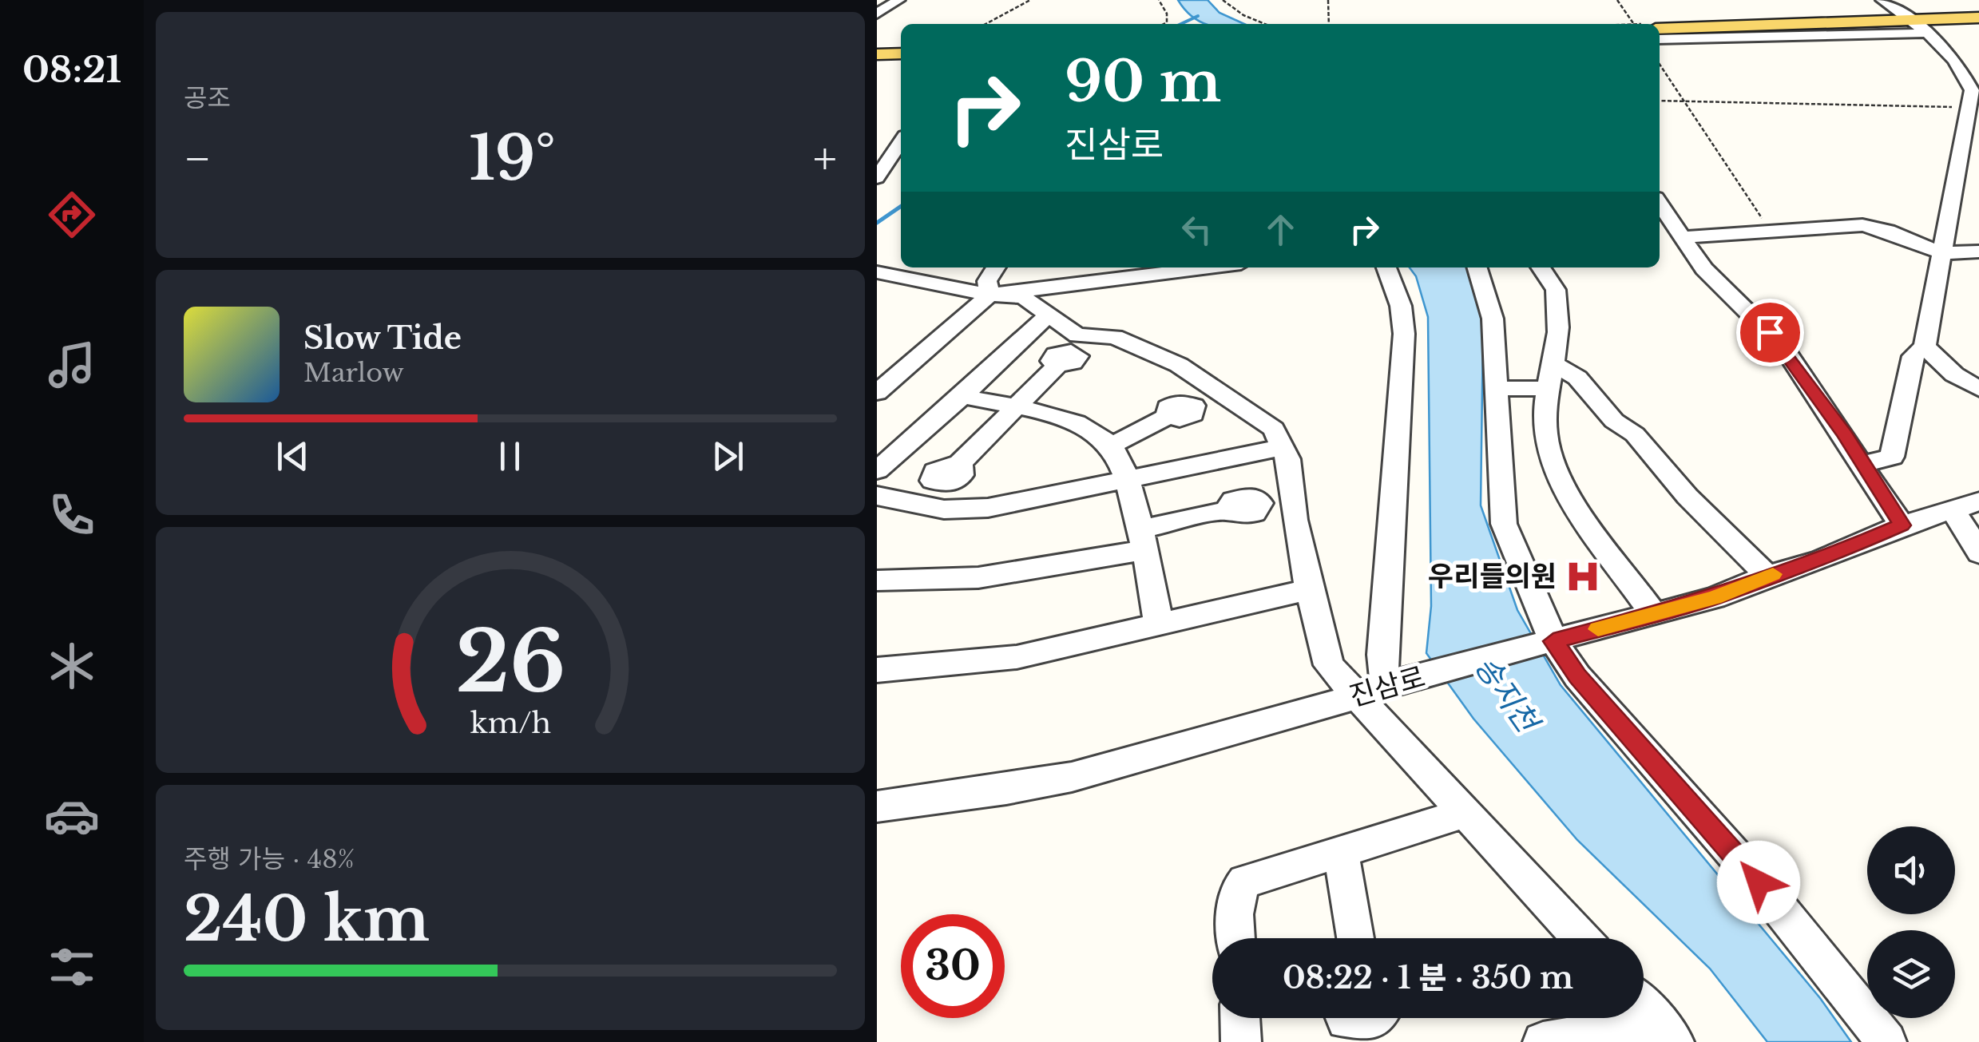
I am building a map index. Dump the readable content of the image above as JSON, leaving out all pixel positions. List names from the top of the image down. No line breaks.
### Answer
{"streets":{"street":["진삼로"]},"water":["송지천"],"places":{"hospital":["우리들의원"]},"page":{"tabs":"08:21","tile":["공조",["주행 가능 · 48%","240 km"]],"turn":["90 m","진삼로"],"heat":["−","19°","+"],"song":["Slow Tide","Marlow"],"limit":"30","trip":"08:22 · 1 분 · 350 m","gauge":["26","km/h"]}}
